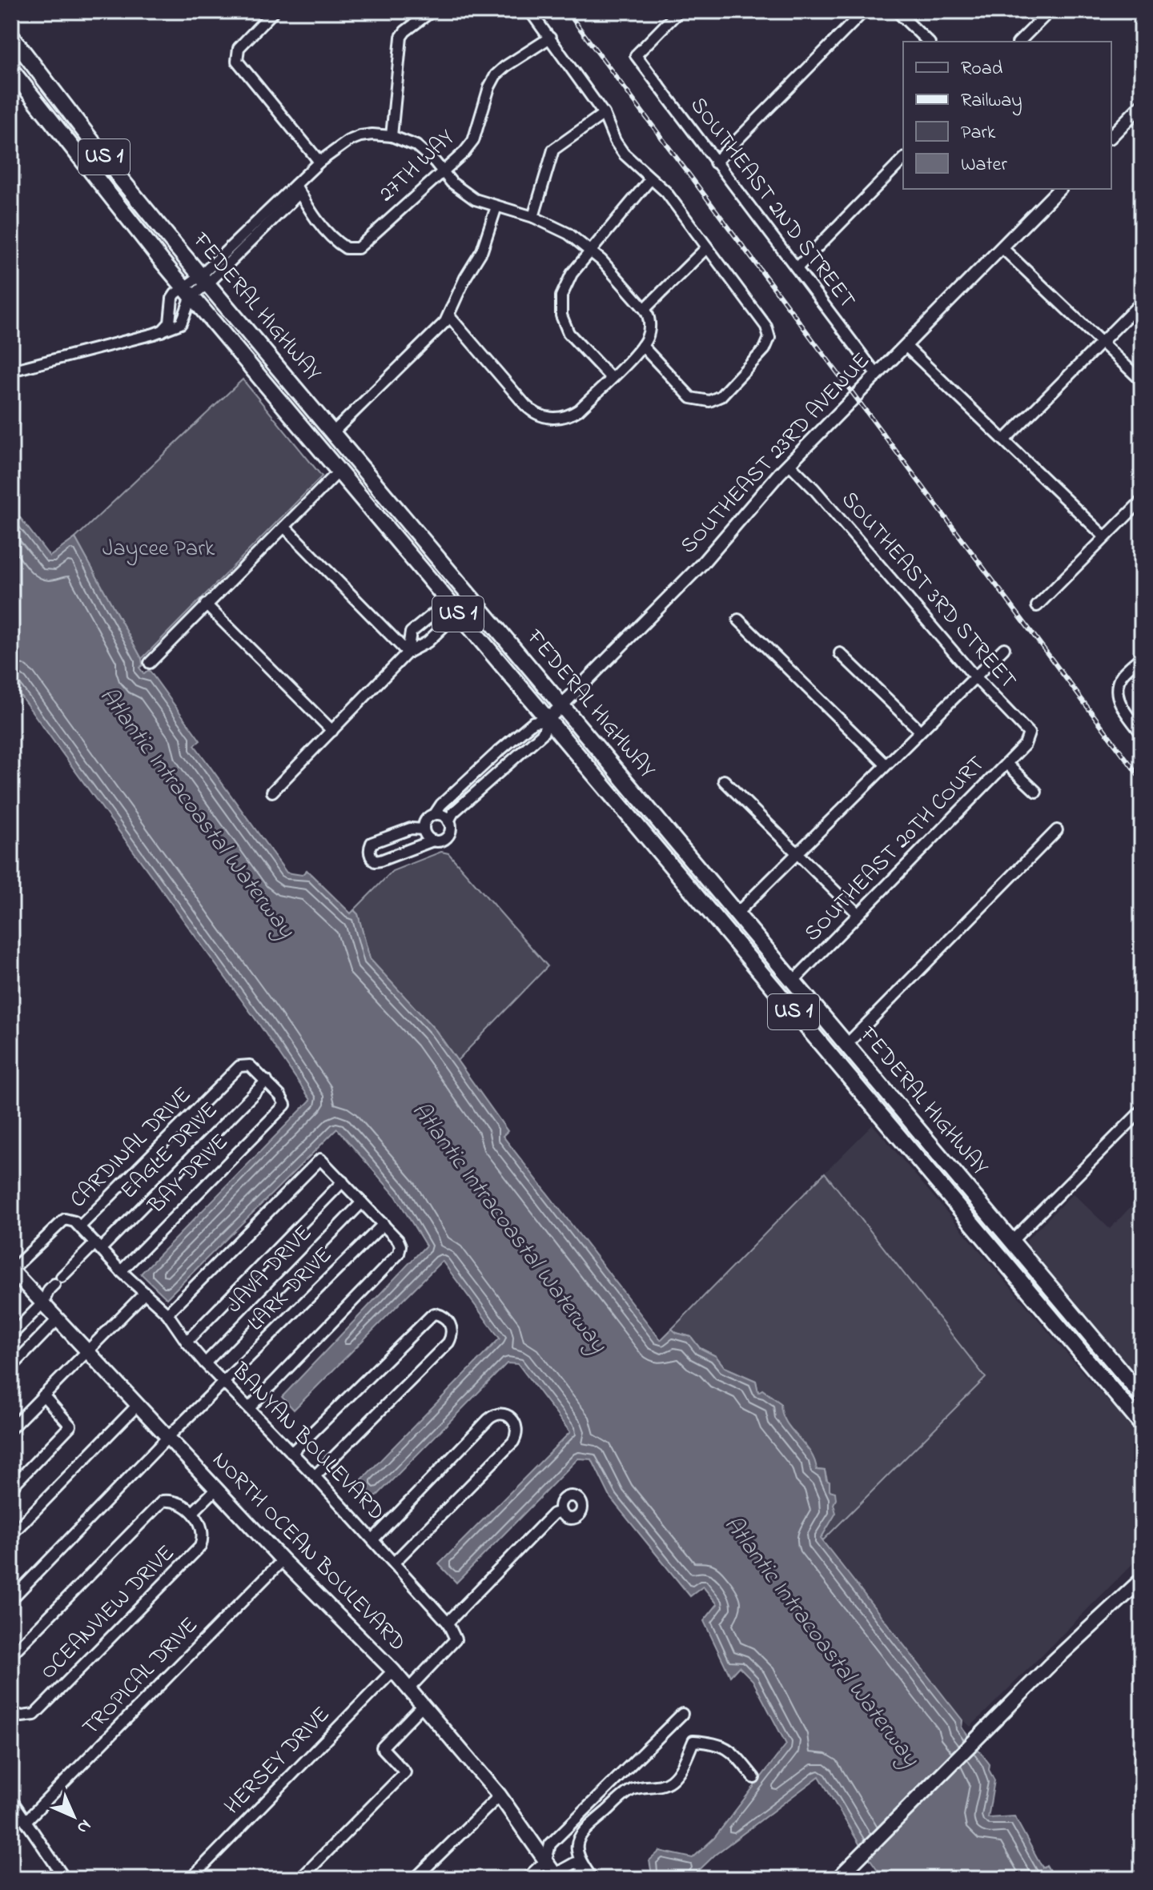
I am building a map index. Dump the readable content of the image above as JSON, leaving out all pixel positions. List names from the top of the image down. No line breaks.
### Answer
{"streets":{"main road":["US 1","FEDERAL HIGHWAY","NORTH OCEAN BOULEVARD"],"street":["27TH WAY","SOUTHEAST 2ND STREET","SOUTHEAST 23RD AVENUE","SOUTHEAST 3RD STREET","SOUTHEAST 20TH COURT","CARDINAL DRIVE","EAGLE DRIVE","BAY DRIVE","JAVA DRIVE","LARK DRIVE","BANYAN BOULEVARD","OCEANVIEW DRIVE","TROPICAL DRIVE","HERSEY DRIVE"]},"crossings":[["SOUTHEAST 2ND STREET","SOUTHEAST 23RD AVENUE"],["FEDERAL HIGHWAY","SOUTHEAST 23RD AVENUE"],["FEDERAL HIGHWAY","SOUTHEAST 20TH COURT"],["SOUTHEAST 23RD AVENUE","SOUTHEAST 3RD STREET"],["SOUTHEAST 3RD STREET","SOUTHEAST 20TH COURT"],["CARDINAL DRIVE","EAGLE DRIVE"],["CARDINAL DRIVE","BAY DRIVE"],["CARDINAL DRIVE","BANYAN BOULEVARD"],["CARDINAL DRIVE","NORTH OCEAN BOULEVARD"],["EAGLE DRIVE","BAY DRIVE"],["EAGLE DRIVE","BANYAN BOULEVARD"],["EAGLE DRIVE","NORTH OCEAN BOULEVARD"],["BAY DRIVE","BANYAN BOULEVARD"],["JAVA DRIVE","BANYAN BOULEVARD"],["LARK DRIVE","BANYAN BOULEVARD"],["LARK DRIVE","NORTH OCEAN BOULEVARD"],["NORTH OCEAN BOULEVARD","TROPICAL DRIVE"],["NORTH OCEAN BOULEVARD","HERSEY DRIVE"]],"water":["Atlantic Intracoastal Waterway"],"parks":["Jaycee Park"],"legend":["Road","Railway","Park","Water"],"north":"bottom right"}
